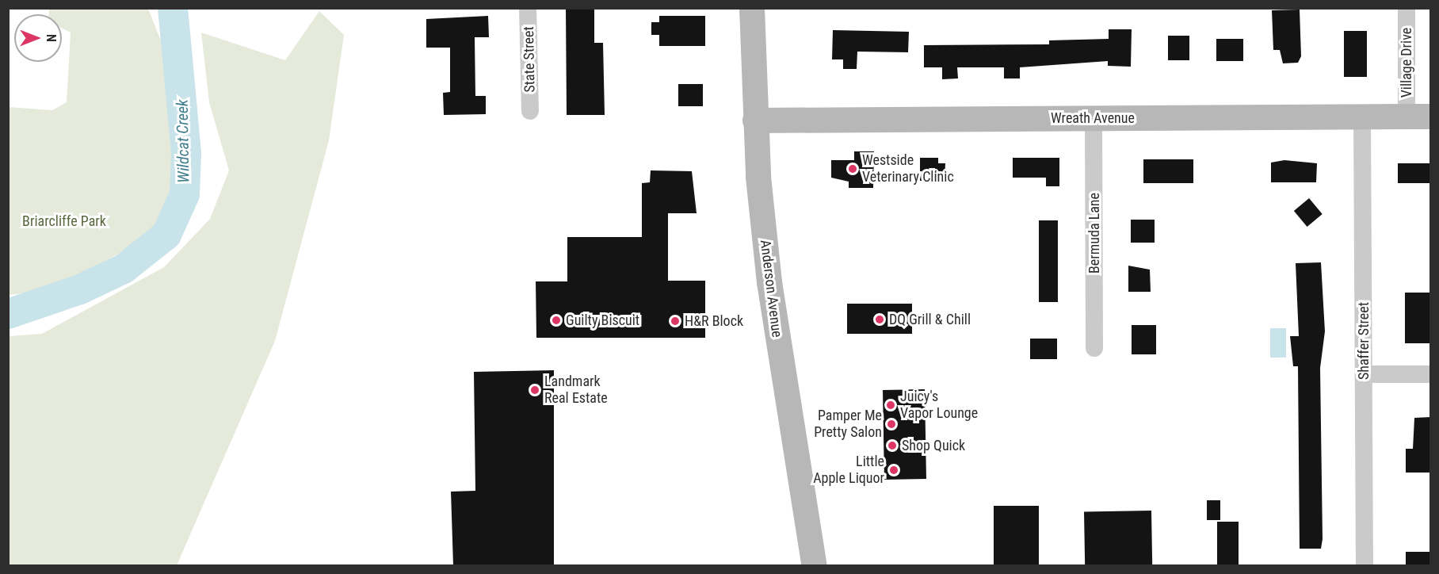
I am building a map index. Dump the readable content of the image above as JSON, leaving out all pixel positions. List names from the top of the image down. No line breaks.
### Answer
{"streets":{"street":["State Street","Village Drive","Wreath Avenue","Bermuda Lane","Anderson Avenue","Shaffer Street"]},"crossings":[["Village Drive","Wreath Avenue"],["Wreath Avenue","Bermuda Lane"],["Wreath Avenue","Anderson Avenue"],["Wreath Avenue","Shaffer Street"]],"water":["Wildcat Creek"],"parks":["Briarcliffe Park"],"places":["Westside Veterinary Clinic","DQ Grill & Chill","Guilty Biscuit","H&R Block","Landmark Real Estate","Juicy's Vapor Lounge","Pamper Me Pretty Salon","Shop Quick","Little Apple Liquor"],"north":"right"}
